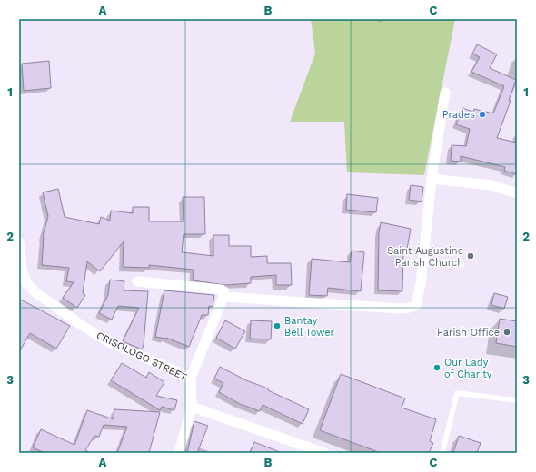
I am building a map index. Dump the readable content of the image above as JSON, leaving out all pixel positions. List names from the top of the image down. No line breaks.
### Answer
{"streets":{"street":["CRISOLOGO STREET"]},"places":["Prades","Saint Augustine Parish Church","Bantay Bell Tower","Parish Office","Our Lady of Charity"],"grid":{"columns":["A","B","C"],"rows":["1","2","3"]}}
